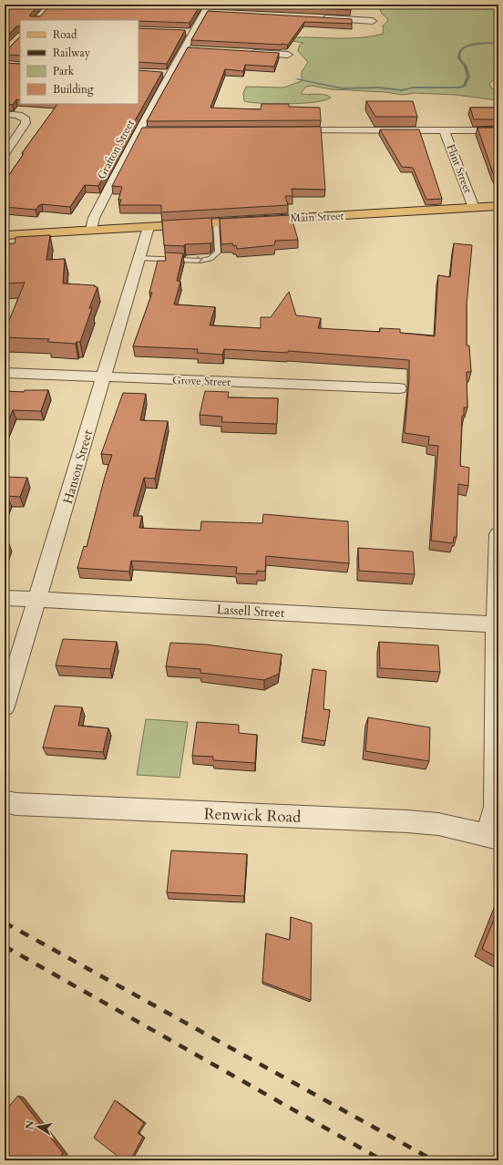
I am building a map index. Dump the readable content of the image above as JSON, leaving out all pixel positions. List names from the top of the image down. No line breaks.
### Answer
{"streets":{"main road":["Main Street"],"street":["Grafton Street","Flint Street","Grove Street","Hanson Street","Lassell Street","Renwick Road"]},"crossings":[["Grafton Street","Main Street"],["Flint Street","Main Street"],["Main Street","Hanson Street"],["Grove Street","Hanson Street"],["Hanson Street","Lassell Street"]],"legend":["Road","Railway","Park","Building"],"north":"left"}
